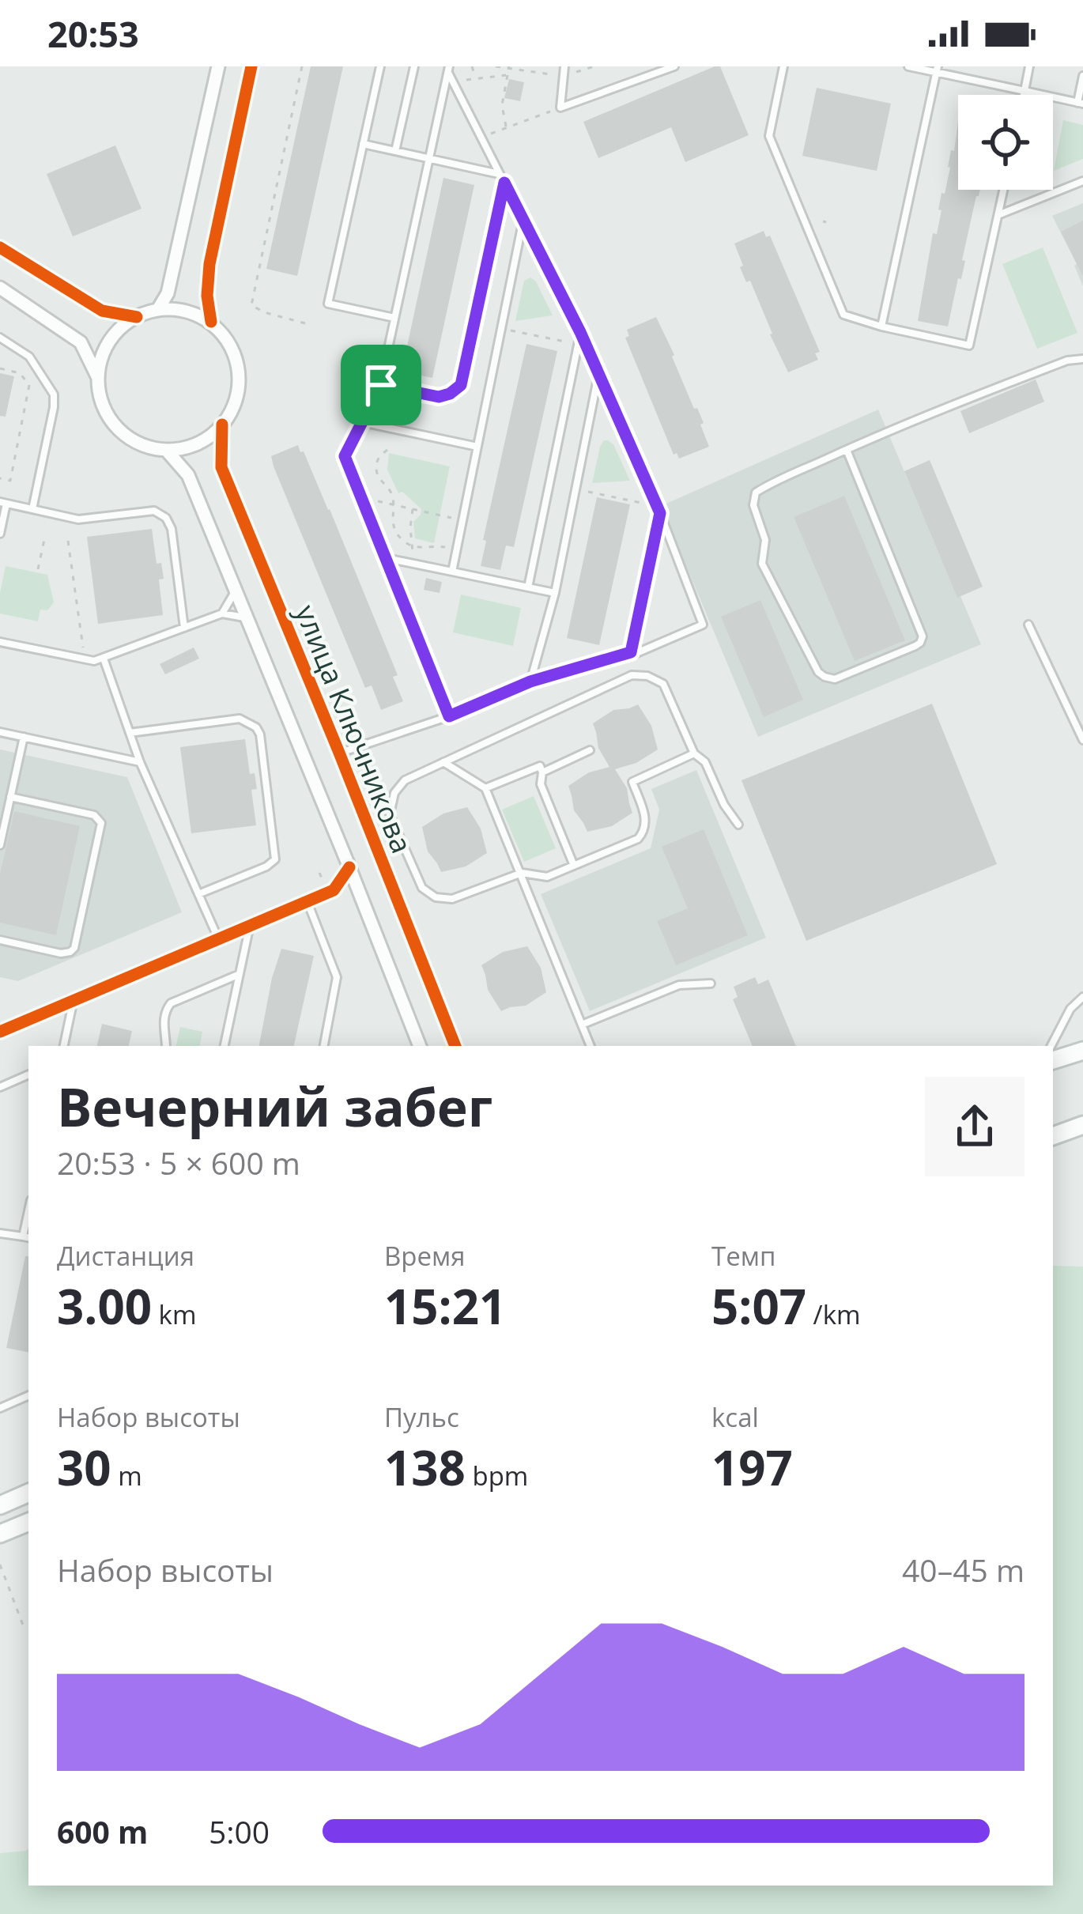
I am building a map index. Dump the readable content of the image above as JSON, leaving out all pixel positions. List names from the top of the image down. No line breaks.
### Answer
{"streets":{"street":["улица Ключникова"]},"page":{"status":"20:53","heading":["Вечерний забег","20:53 · 5 × 600 m"],"stats":[["Дистанция","3.00 km"],["Время","15:21"],["Темп","5:07 /km"],["Набор высоты","30 m"],["Пульс","138 bpm"],["kcal","197"]],"chart":["Набор высоты","40–45 m"],"list":[{"name":"600 m","note":"5:00"}]}}
